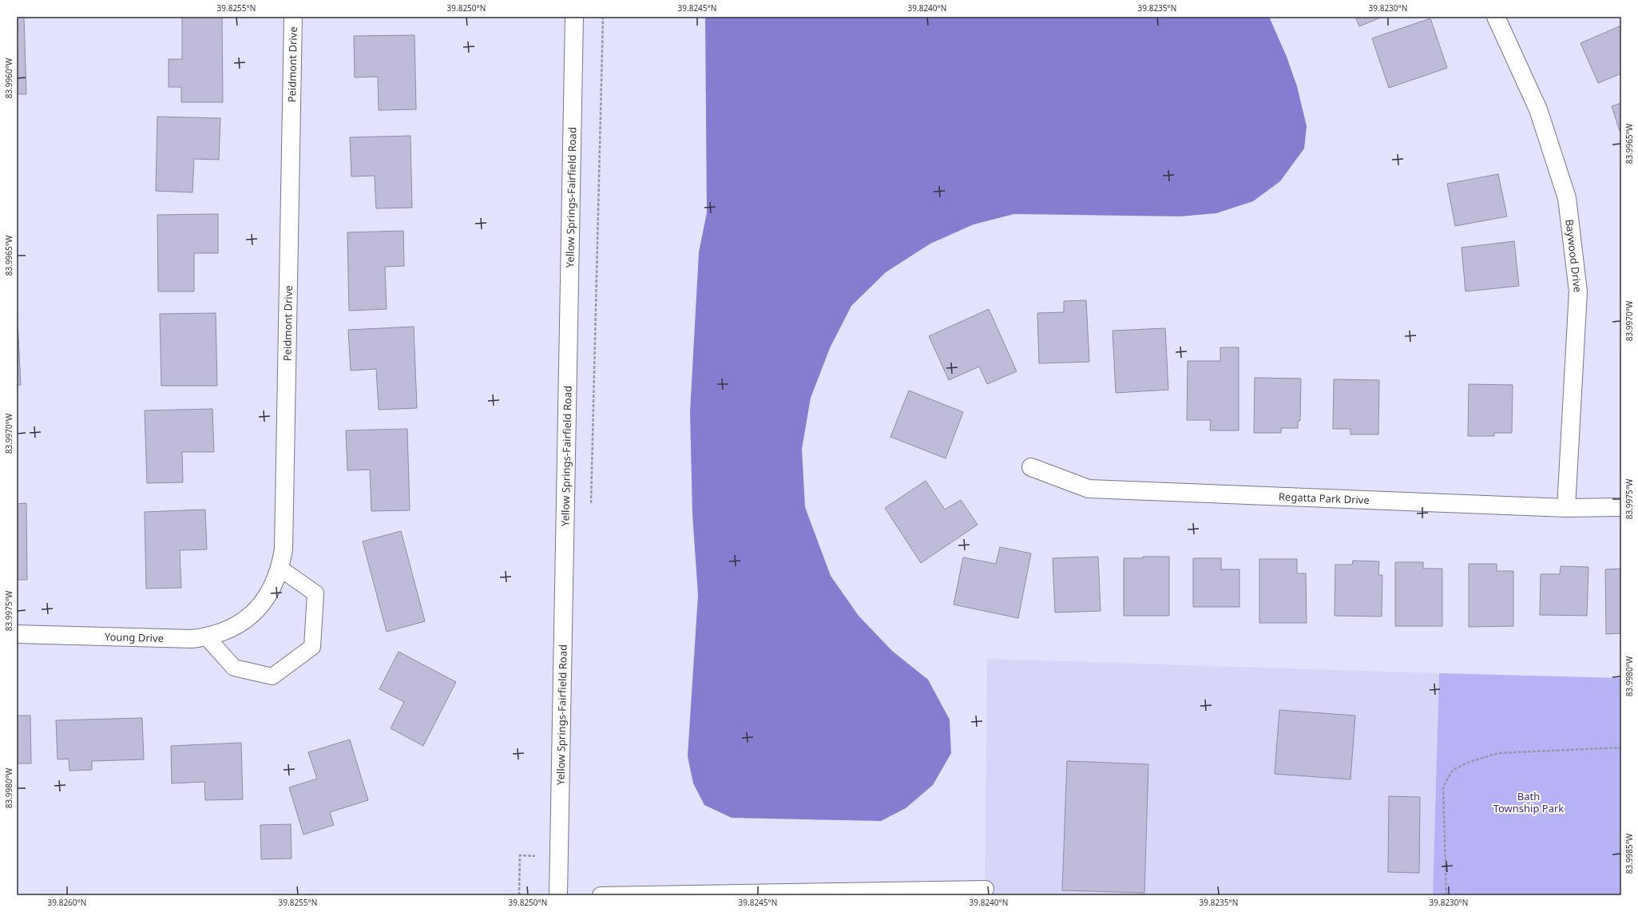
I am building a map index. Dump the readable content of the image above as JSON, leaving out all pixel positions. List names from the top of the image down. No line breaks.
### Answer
{"streets":{"street":["Peidmont Drive","Yellow Springs-Fairfield Road","Baywood Drive","Regatta Park Drive","Young Drive"]},"crossings":[["Peidmont Drive","Young Drive"],["Baywood Drive","Regatta Park Drive"]],"parks":["Bath Township Park"],"coordinates":["39.8255°N","39.8250°N","39.8245°N","39.8240°N","39.8235°N","39.8230°N","83.9960°W","83.9965°W","83.9970°W","83.9975°W","83.9980°W","83.9985°W","39.8260°N"]}
